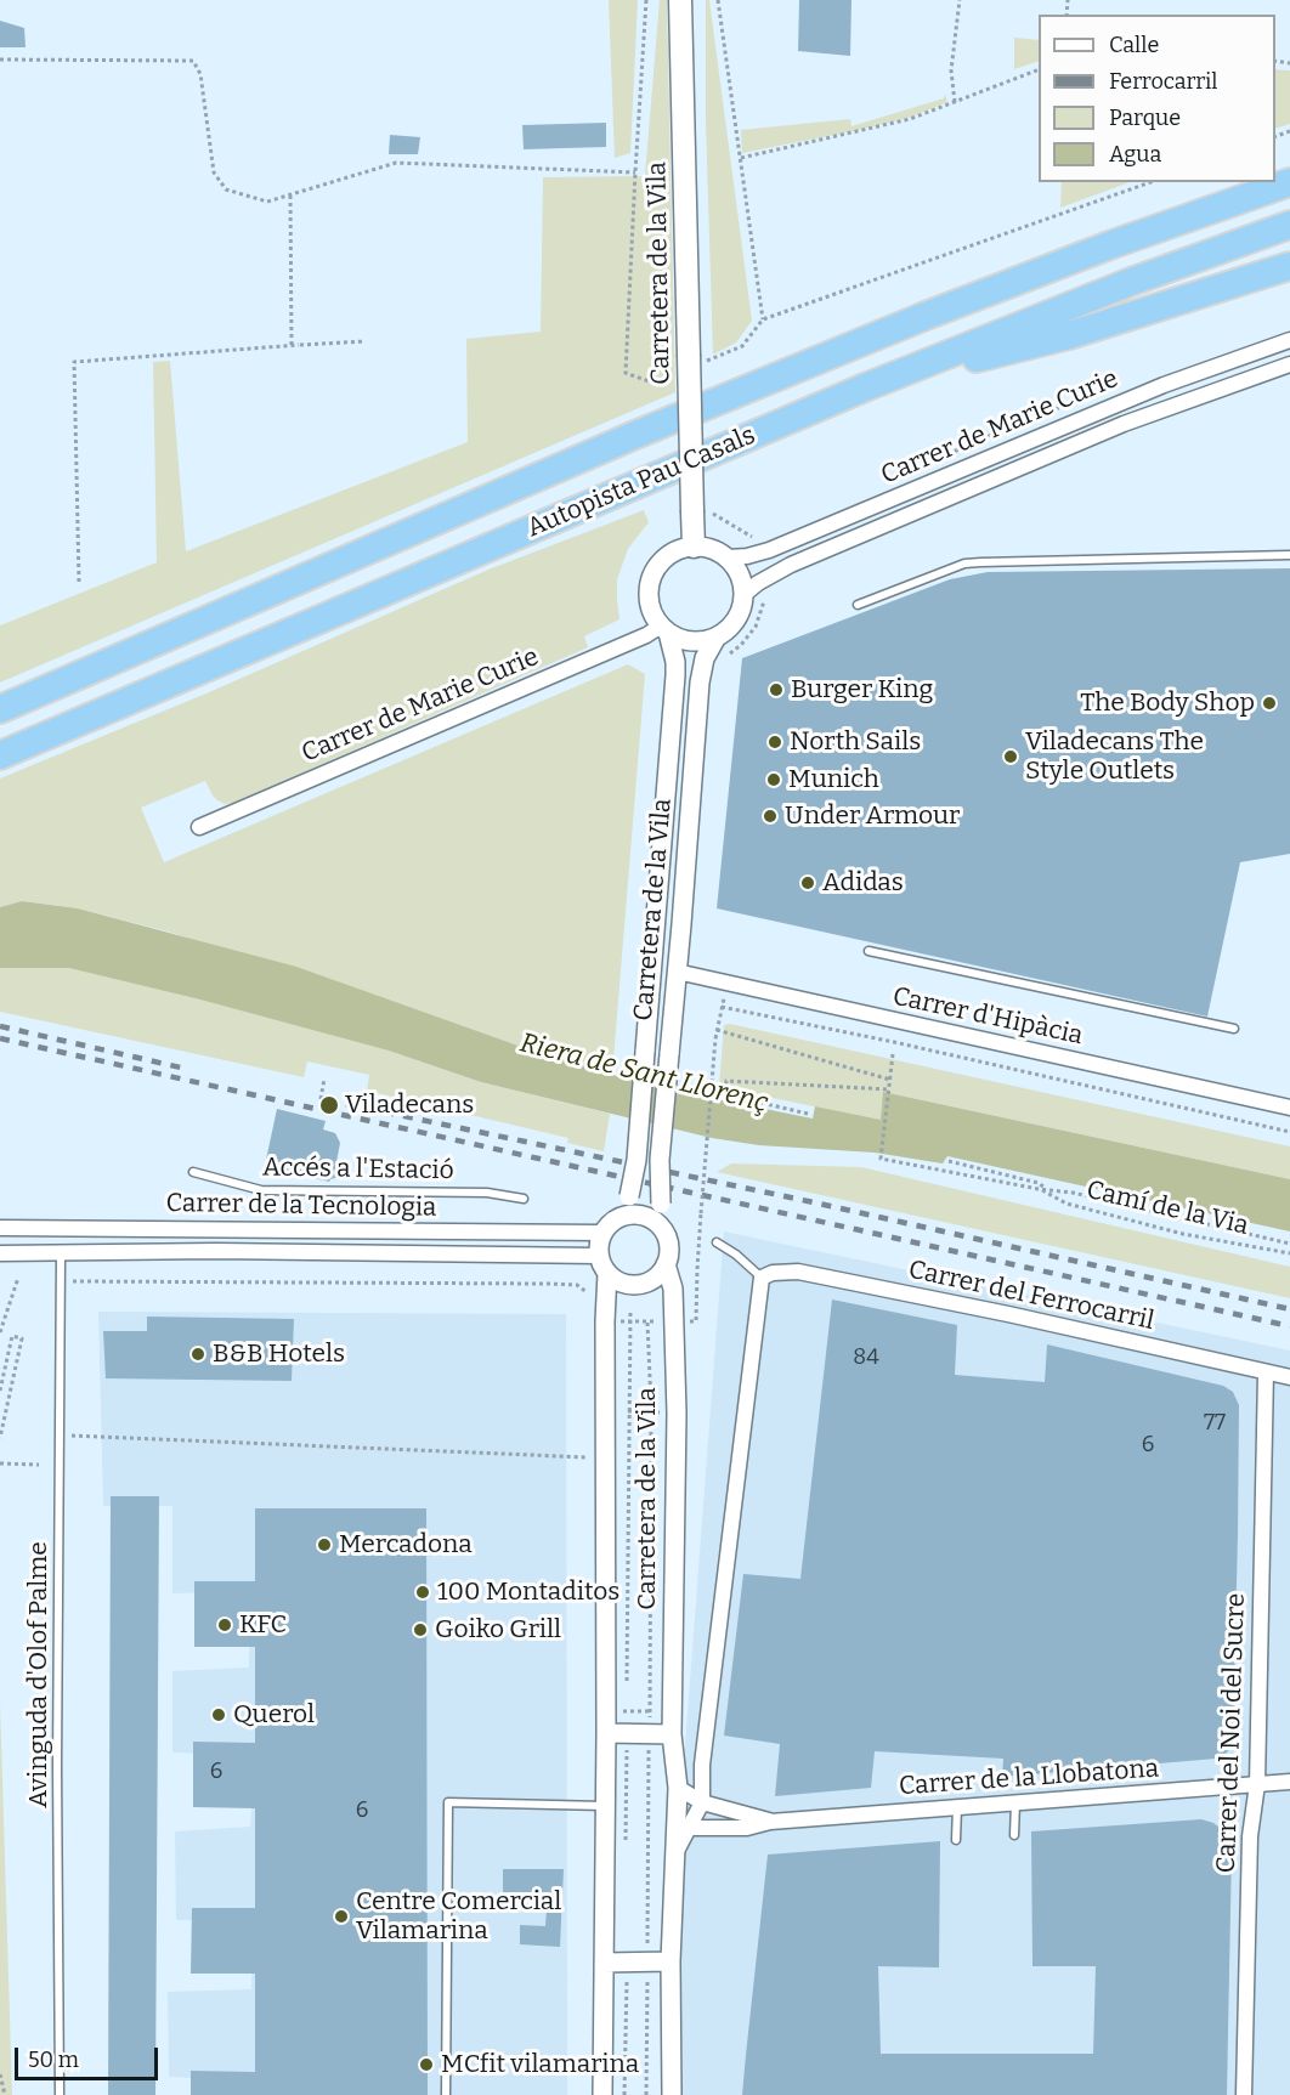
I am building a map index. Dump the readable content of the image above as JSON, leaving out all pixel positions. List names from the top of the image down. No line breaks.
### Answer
{"streets":{"highway":["Autopista Pau Casals"],"main road":["Carretera de la Vila"],"street":["Carrer de Marie Curie","Carrer d'Hipàcia","Carrer de la Tecnologia","Carrer del Ferrocarril","Carrer del Noi del Sucre","Carrer de la Llobatona"],"lane":["Accés a l'Estació","Avinguda d'Olof Palme"],"path":["Camí de la Via"]},"crossings":[["Carretera de la Vila","Carrer de Marie Curie"],["Carretera de la Vila","Carrer d'Hipàcia"],["Carretera de la Vila","Carrer de la Tecnologia"],["Carretera de la Vila","Carrer de la Llobatona"],["Carrer de la Tecnologia","Avinguda d'Olof Palme"],["Carrer del Ferrocarril","Carrer del Noi del Sucre"],["Carrer del Noi del Sucre","Carrer de la Llobatona"]],"water":["Riera de Sant Llorenç"],"places":["Burger King","The Body Shop","North Sails","Viladecans The Style Outlets","Munich","Under Armour","Adidas","Viladecans","B&B Hotels","Mercadona","100 Montaditos","KFC","Goiko Grill","Querol","Centre Comercial Vilamarina","MCfit vilamarina"],"house_numbers":["84","77","6","6","6"],"legend":["Calle","Ferrocarril","Parque","Agua"],"scale_bar":"50 m"}
